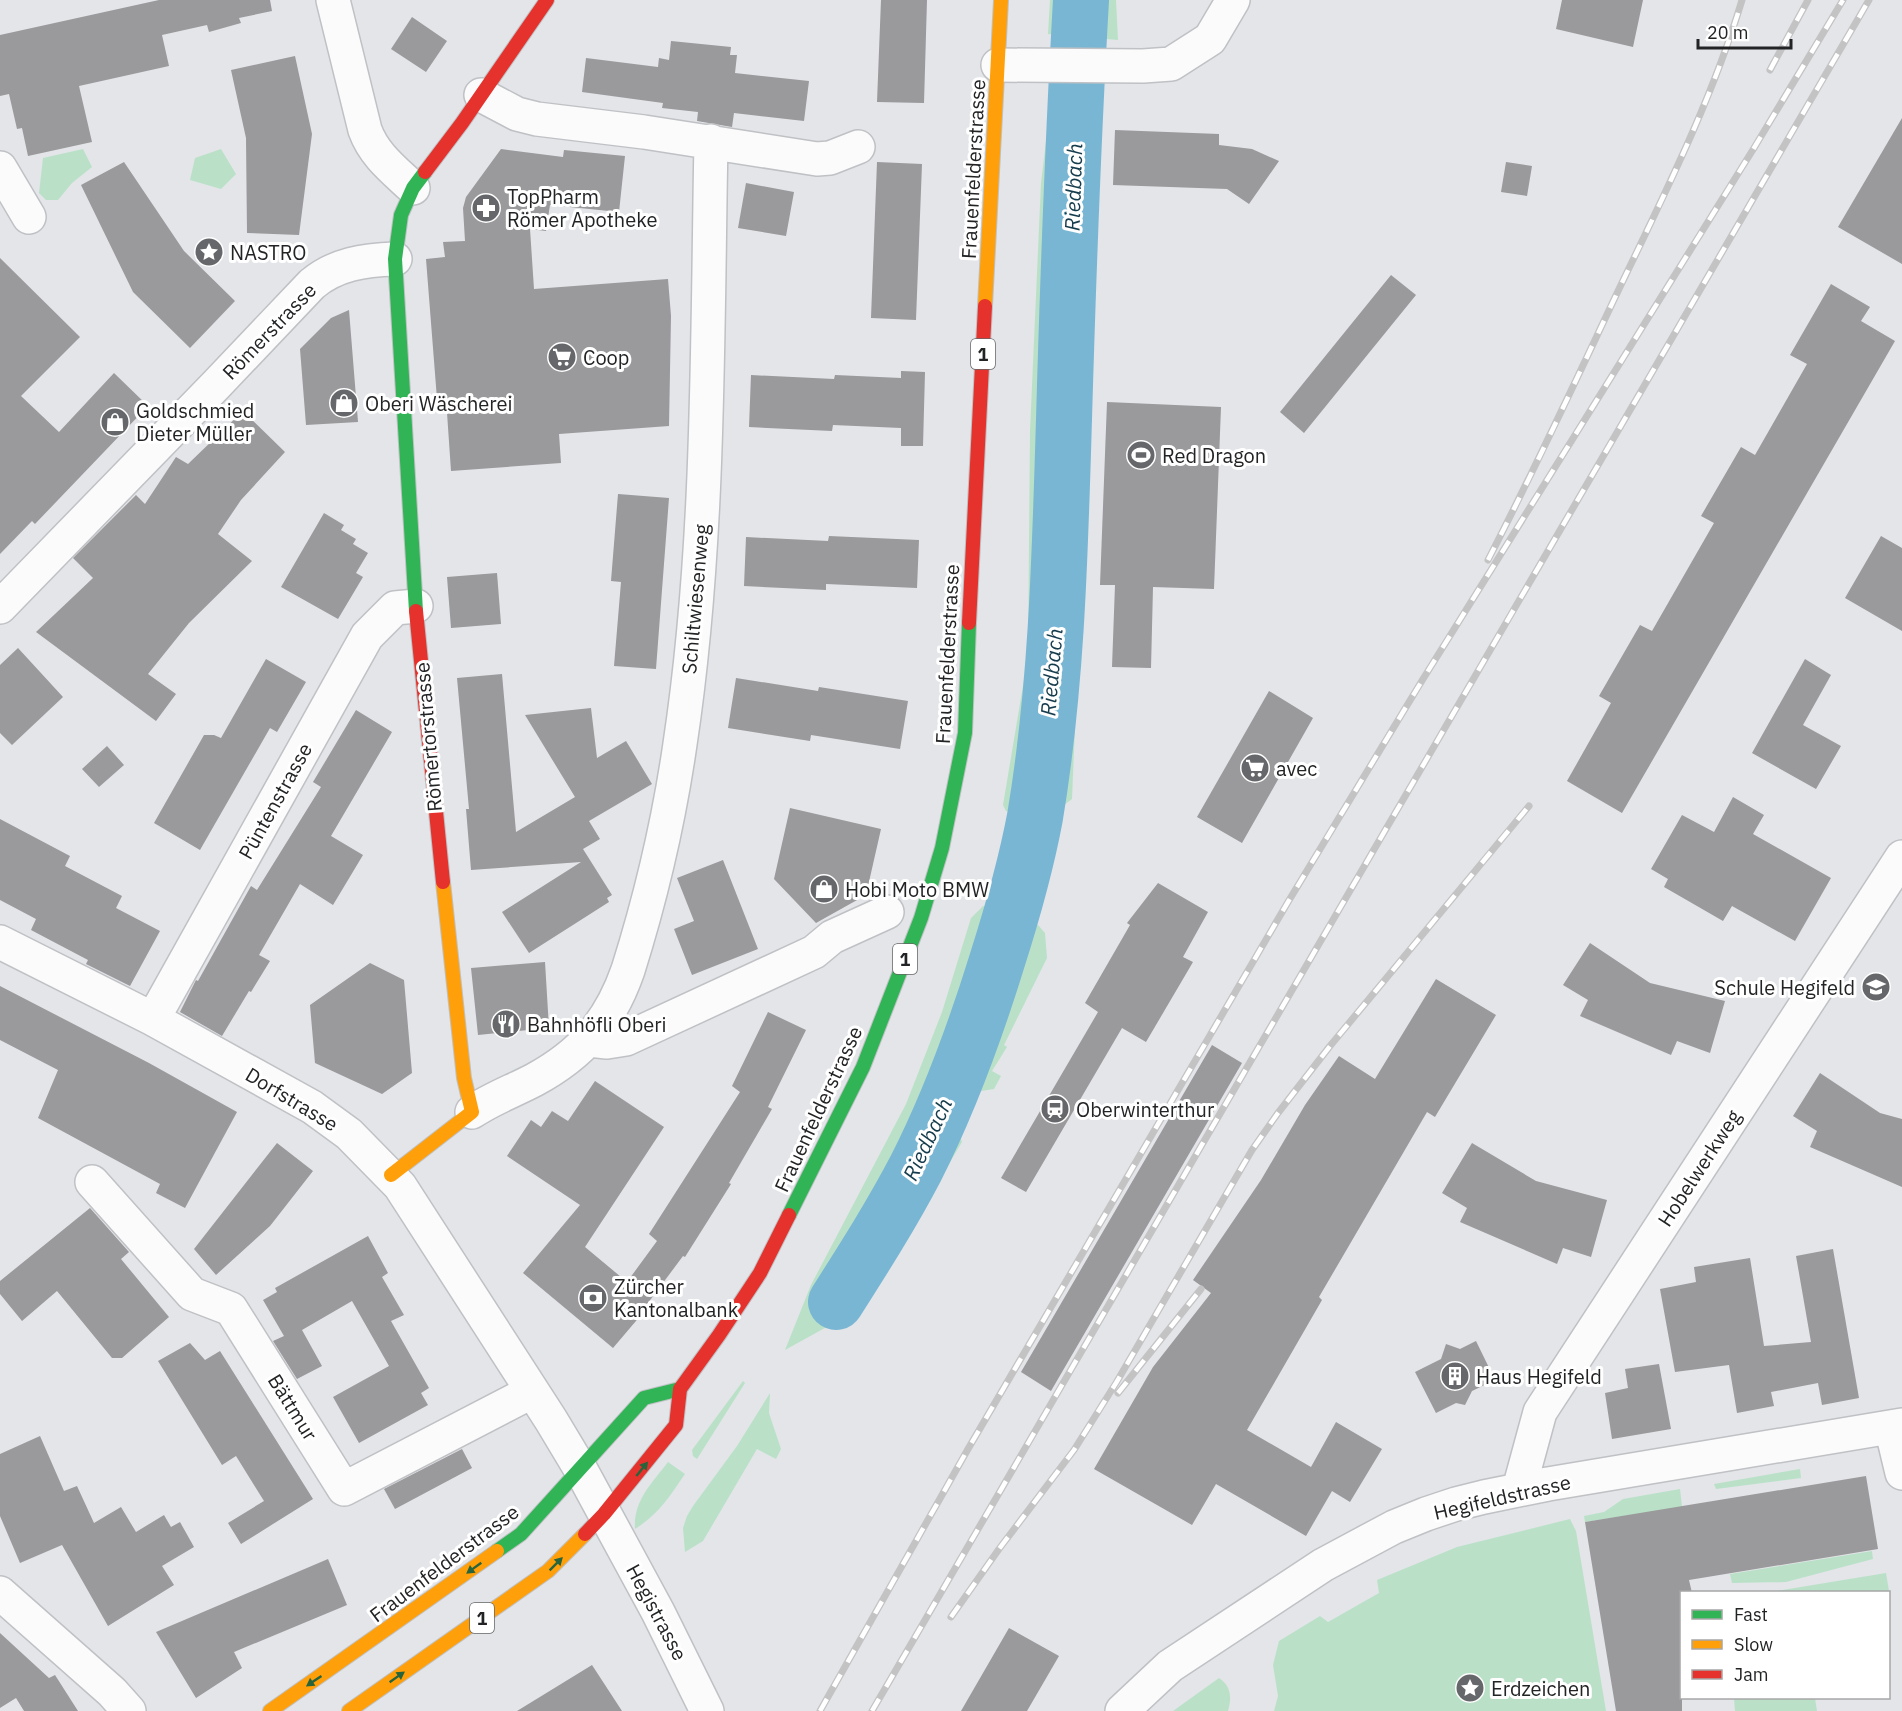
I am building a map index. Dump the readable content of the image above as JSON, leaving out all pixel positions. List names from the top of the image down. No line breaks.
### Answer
{"streets":{"main road":["Frauenfelderstrasse","1","Römertorstrasse"],"street":["Römerstrasse","Schiltwiesenweg","Püntenstrasse","Dorfstrasse","Hobelwerkweg","Bättmur","Hegifeldstrasse","Hegistrasse"]},"crossings":[["Frauenfelderstrasse","Dorfstrasse"],["Frauenfelderstrasse","Hegistrasse"],["Römerstrasse","Römertorstrasse"],["Schiltwiesenweg","Römertorstrasse"],["Römertorstrasse","Püntenstrasse"],["Püntenstrasse","Dorfstrasse"],["Dorfstrasse","Bättmur"],["Dorfstrasse","Hegistrasse"],["Hobelwerkweg","Hegifeldstrasse"]],"water":["Riedbach"],"places":{"pharmacy":["TopPharm Römer Apotheke"],"place":["NASTRO","Erdzeichen"],"supermarket":["Coop","avec"],"shop":["Oberi Wäscherei","Goldschmied Dieter Müller","Hobi Moto BMW"],"sports":["Red Dragon"],"school or university":["Schule Hegifeld"],"restaurant":["Bahnhöfli Oberi"],"station":["Oberwinterthur"],"bank":["Zürcher Kantonalbank"],"building":["Haus Hegifeld"]},"legend":["Fast","Slow","Jam"],"scale_bar":"20 m"}
